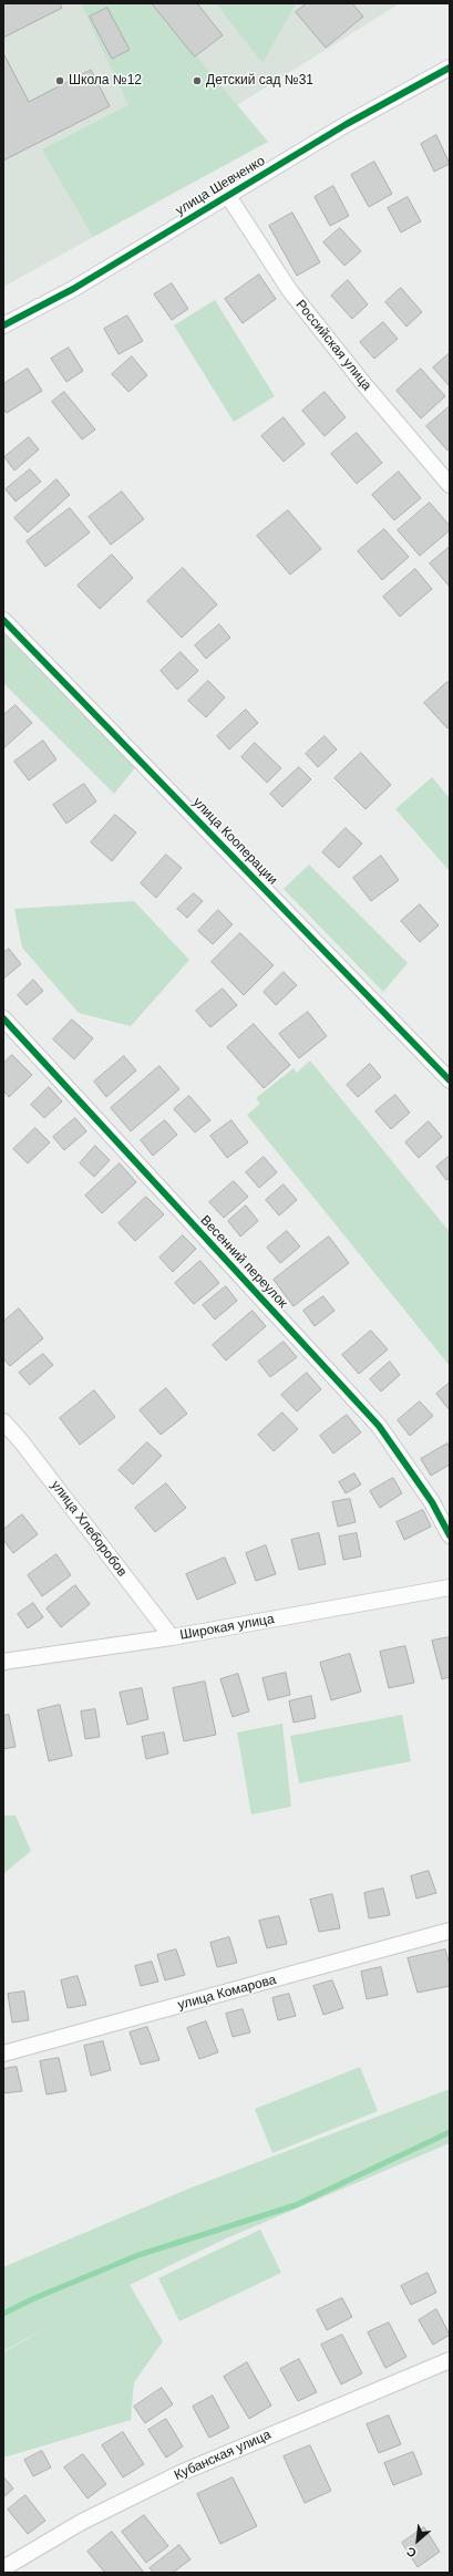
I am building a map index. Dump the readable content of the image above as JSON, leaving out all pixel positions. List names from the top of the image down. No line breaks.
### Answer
{"streets":{"street":["улица Шевченко","Российская улица","улица Кооперации","Весенний переулок","улица Хлеборобов","Широкая улица","улица Комарова","Кубанская улица"]},"crossings":[["улица Шевченко","Российская улица"],["улица Хлеборобов","Широкая улица"]],"places":["Школа №12","Детский сад №31"],"north":"bottom left"}
